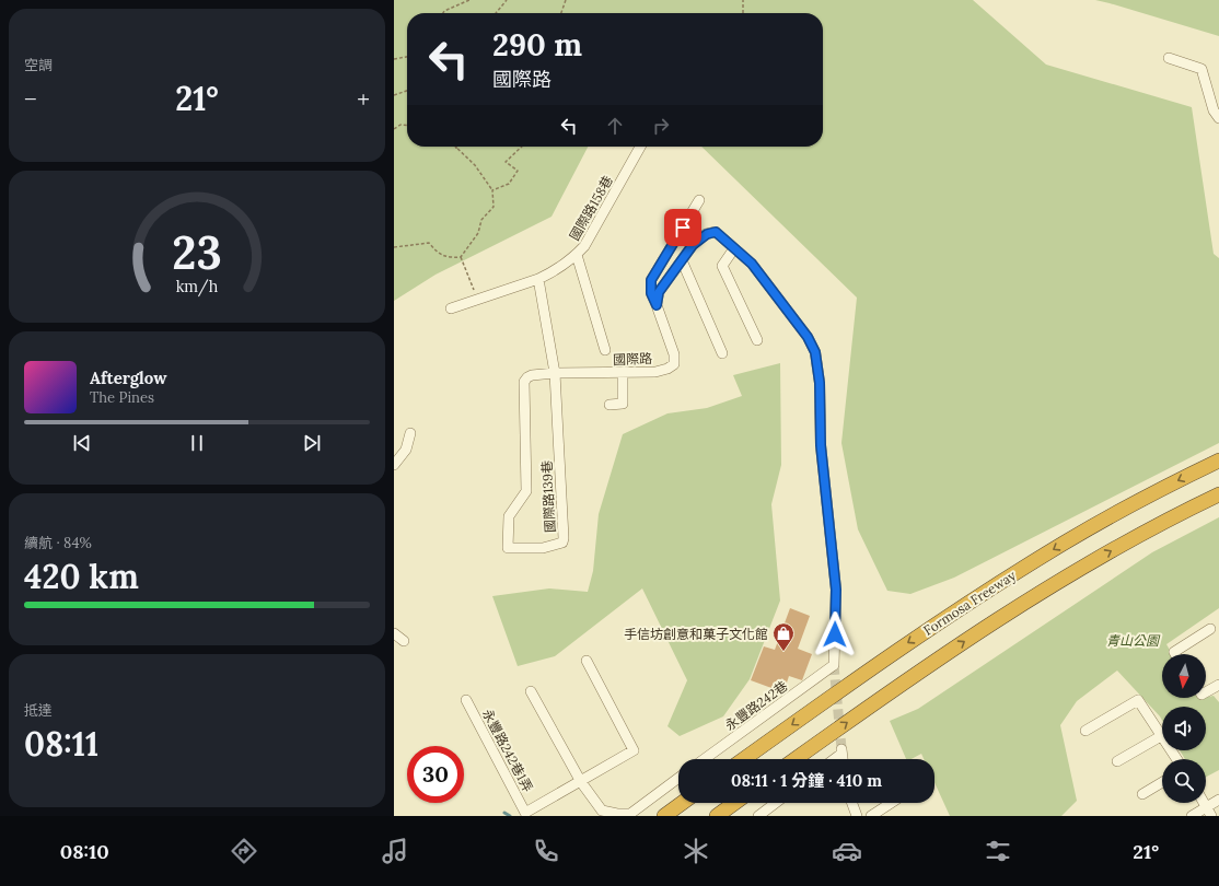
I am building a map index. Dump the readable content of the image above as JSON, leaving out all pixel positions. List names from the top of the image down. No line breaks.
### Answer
{"streets":{"highway":["Formosa Freeway"],"street":["國際路158巷","國際路","國際路139巷","永豐路242巷","永豐路242巷1弄"]},"crossings":[["國際路","國際路139巷"]],"parks":["青山公園"],"places":{"shop":["手信坊創意和菓子文化館"]},"north":"bottom","page":{"tile":["空調",["續航 · 84%","420 km"],["抵達","08:11"]],"turn":["290 m","國際路"],"heat":["−","21°","+"],"song":["Afterglow","The Pines"],"limit":"30","trip":"08:11 · 1 分鐘 · 410 m","tabs":["08:10","21°"],"gauge":["23","km/h"]}}
